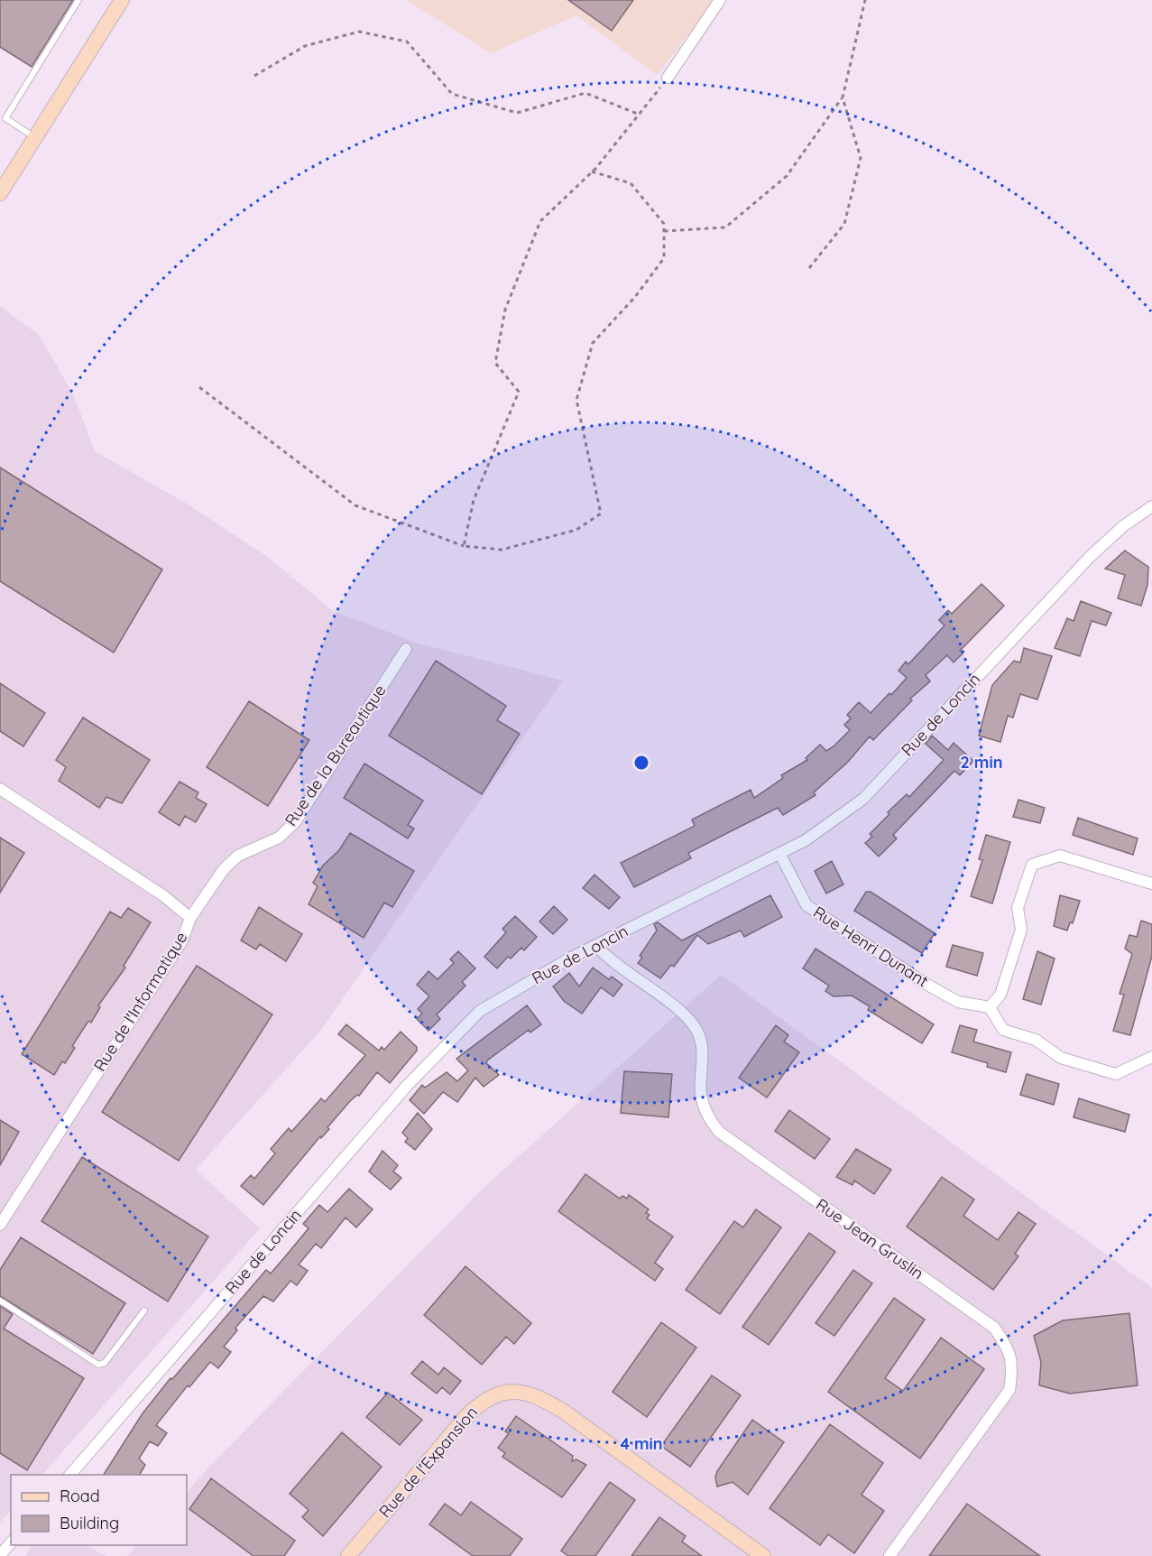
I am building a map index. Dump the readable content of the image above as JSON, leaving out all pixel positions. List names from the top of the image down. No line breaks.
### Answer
{"streets":{"street":["Rue de Loncin","Rue de la Bureautique","Rue Henri Dunant","Rue de l'Informatique","Rue Jean Gruslin","Rue de l'Expansion"]},"crossings":[["Rue de Loncin","Rue Henri Dunant"],["Rue de Loncin","Rue Jean Gruslin"],["Rue de la Bureautique","Rue de l'Informatique"]],"legend":["Road","Building"],"rings":["2 min","4 min"]}
